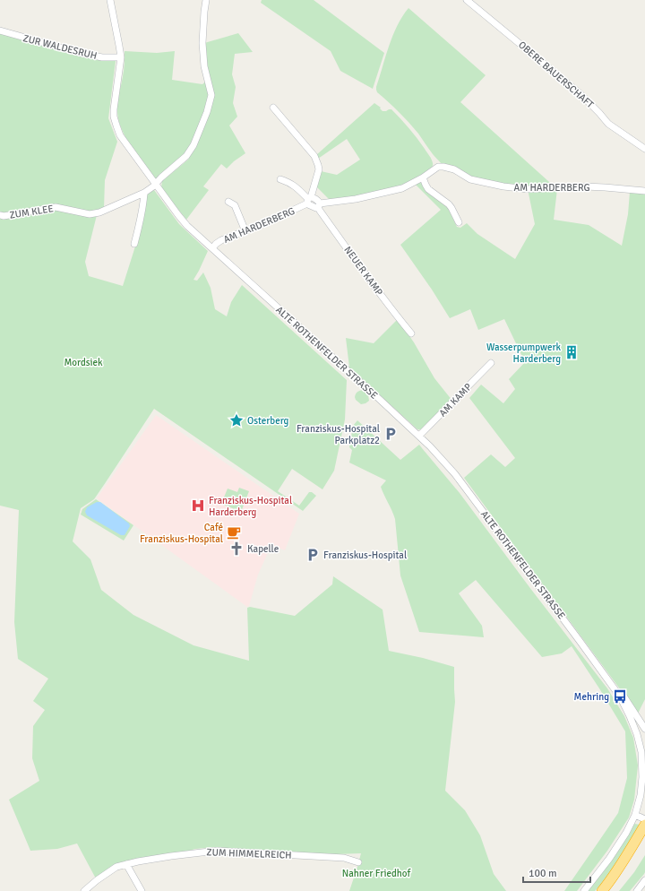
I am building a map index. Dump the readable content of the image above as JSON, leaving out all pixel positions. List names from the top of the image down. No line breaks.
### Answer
{"streets":{"street":["ZUR WALDESRUH","OBERE BAUERSCHAFT","AM HARDERBERG","ZUM KLEE","NEUER KAMP","ALTE ROTHENFELDER STRASSE","AM KAMP","ZUM HIMMELREICH"]},"crossings":[["ZUR WALDESRUH","ALTE ROTHENFELDER STRASSE"],["AM HARDERBERG","NEUER KAMP"],["AM HARDERBERG","ALTE ROTHENFELDER STRASSE"],["ZUM KLEE","ALTE ROTHENFELDER STRASSE"],["ALTE ROTHENFELDER STRASSE","AM KAMP"]],"parks":["Mordsiek","Nahner Friedhof"],"places":{"building":["Wasserpumpwerk Harderberg"],"place":["Osterberg"],"parking":["Franziskus-Hospital Parkplatz2","Franziskus-Hospital"],"hospital":["Franziskus-Hospital Harderberg"],"cafe":["Café Franziskus-Hospital"],"church":["Kapelle"],"bus stop":["Mehring"]},"scale_bar":"100 m"}
